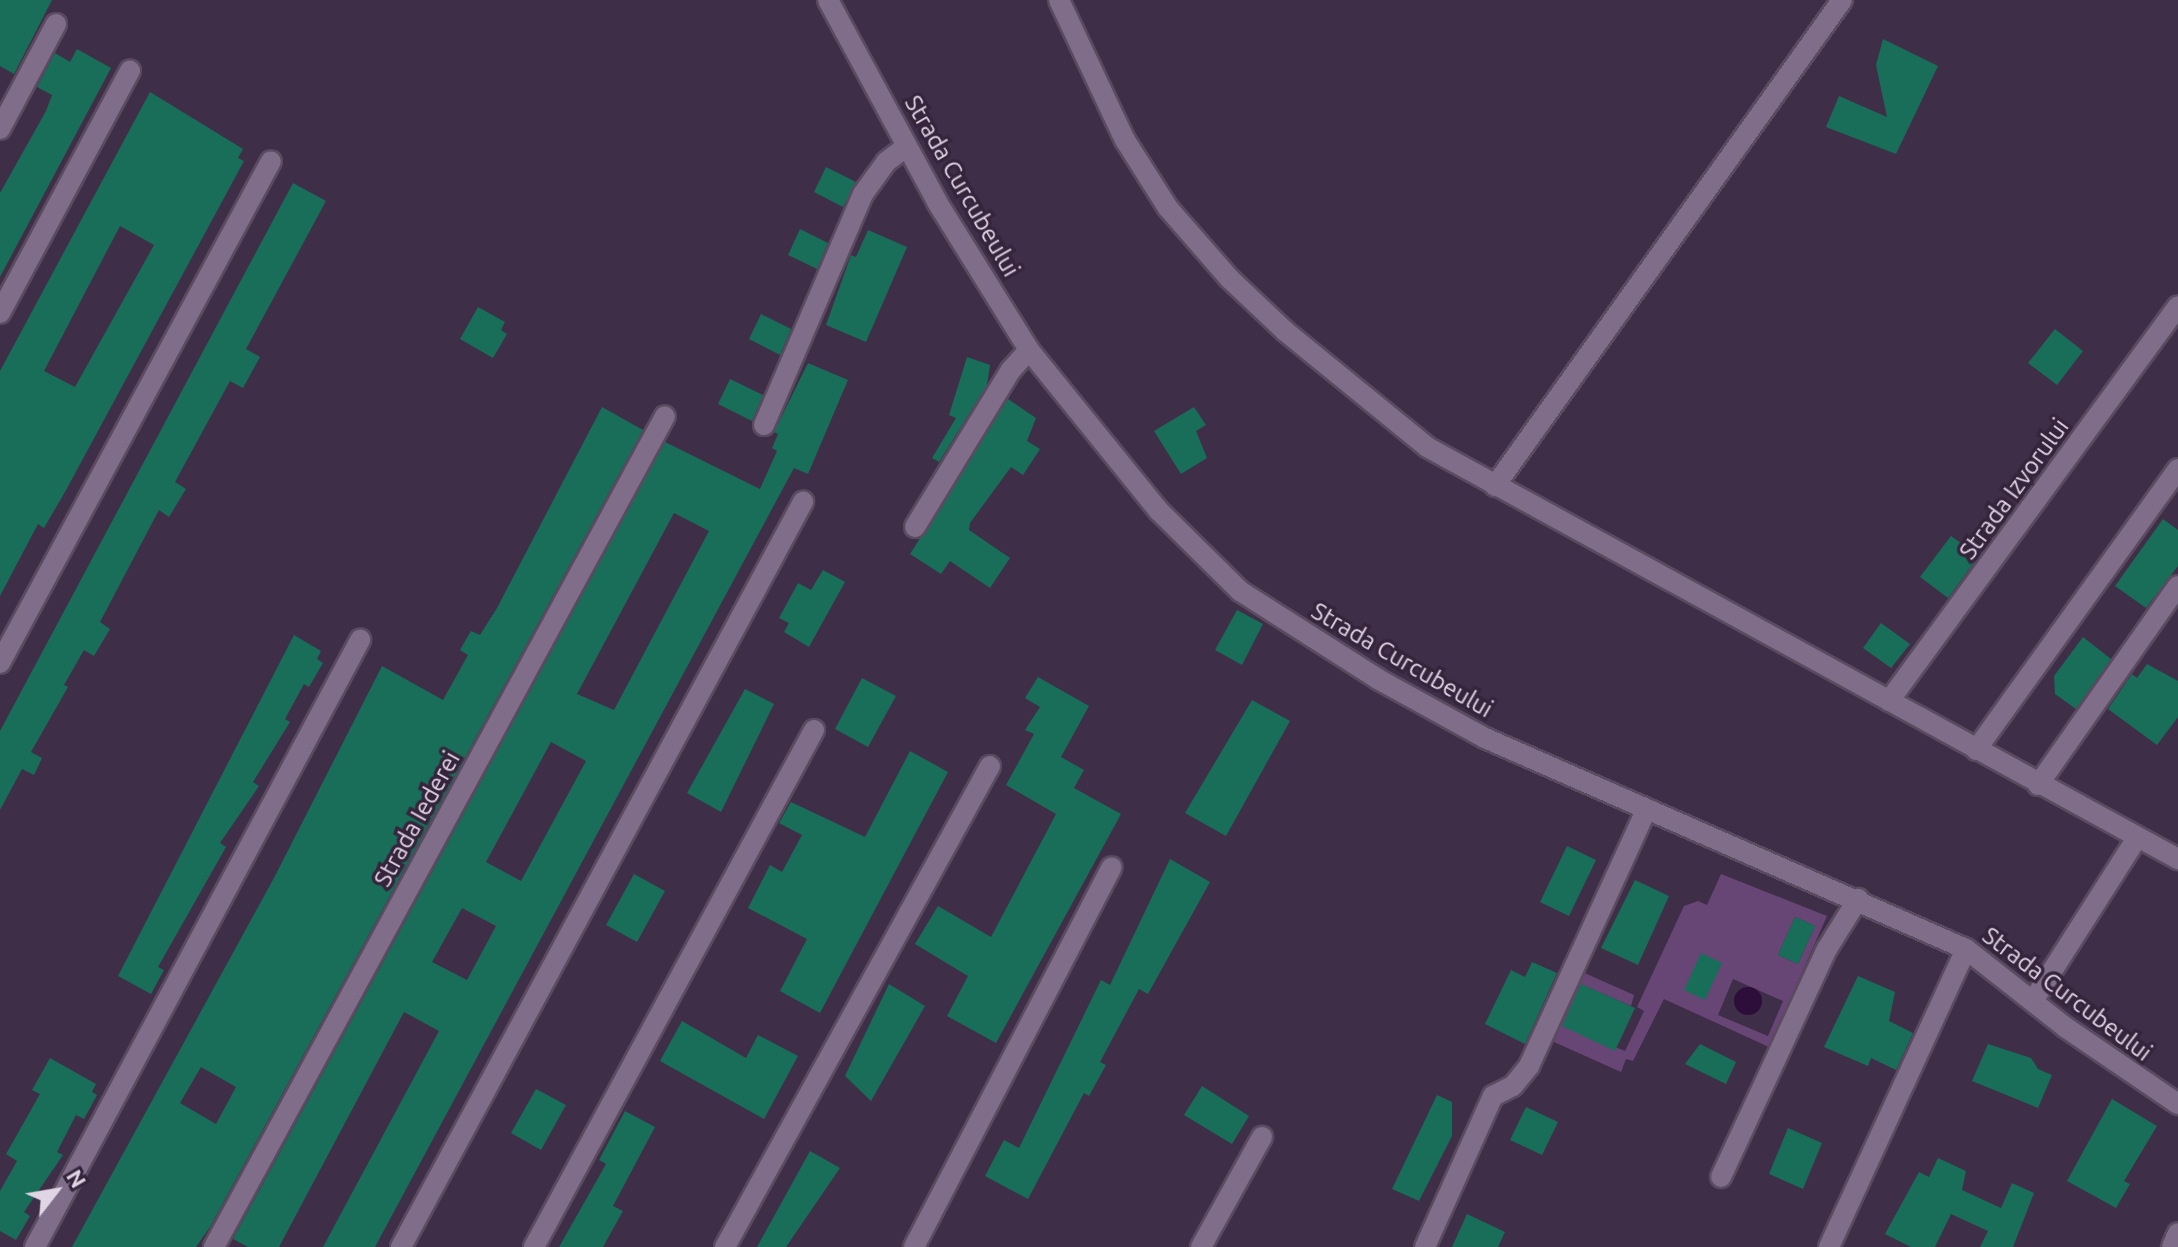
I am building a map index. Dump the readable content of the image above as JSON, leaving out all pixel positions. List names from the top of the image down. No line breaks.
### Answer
{"streets":{"street":["Strada Curcubeului","Strada Izvorului","Strada Iederei"]},"north":"top right"}
